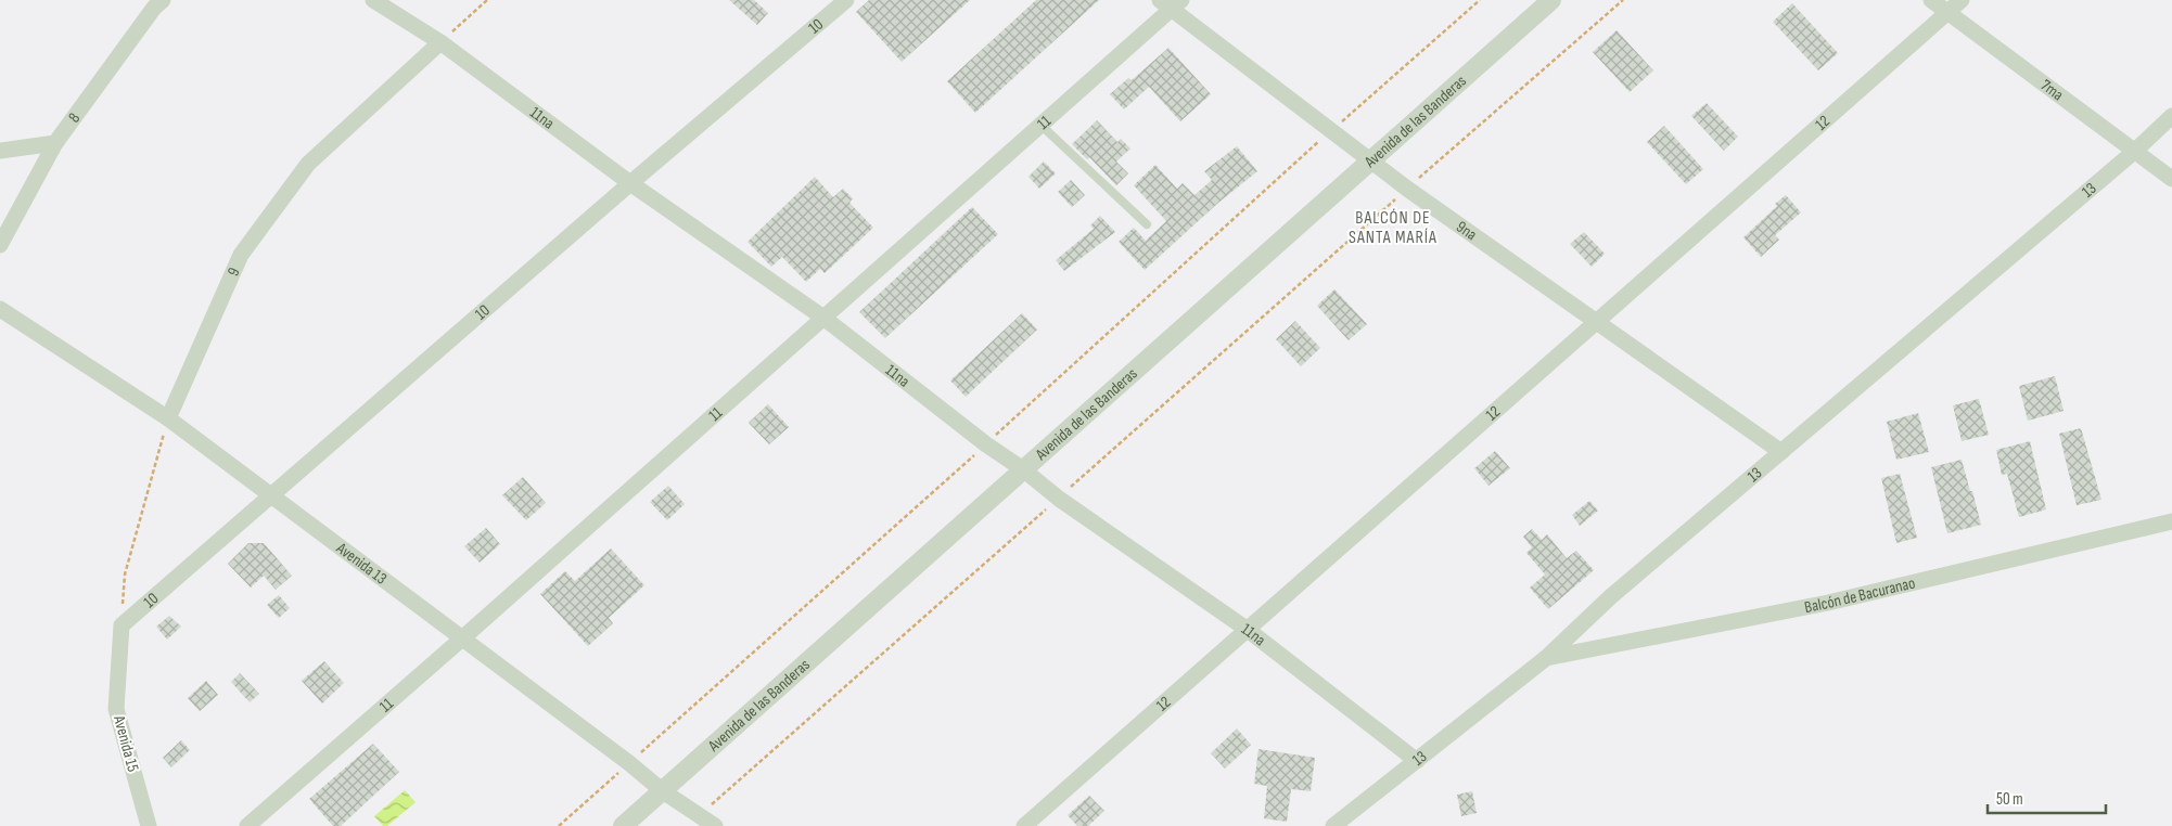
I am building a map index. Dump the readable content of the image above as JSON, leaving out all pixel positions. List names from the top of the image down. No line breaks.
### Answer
{"streets":{"street":["10","7ma","8","11na","Avenida de las Banderas","11","12","13","9na","9","Avenida 13","Balcón de Bacuranao","Avenida 15"]},"crossings":[["10","11na"],["10","Avenida 13"],["10","Avenida 15"],["7ma","12"],["7ma","13"],["11na","Avenida de las Banderas"],["11na","11"],["11na","12"],["11na","13"],["11na","9"],["Avenida de las Banderas","9na"],["Avenida de las Banderas","Avenida 13"],["11","9na"],["11","Avenida 13"],["12","9na"],["13","9na"],["13","Balcón de Bacuranao"],["9","Avenida 13"]],"districts":["BALCÓN DE SANTA MARÍA"],"scale_bar":"50 m"}
